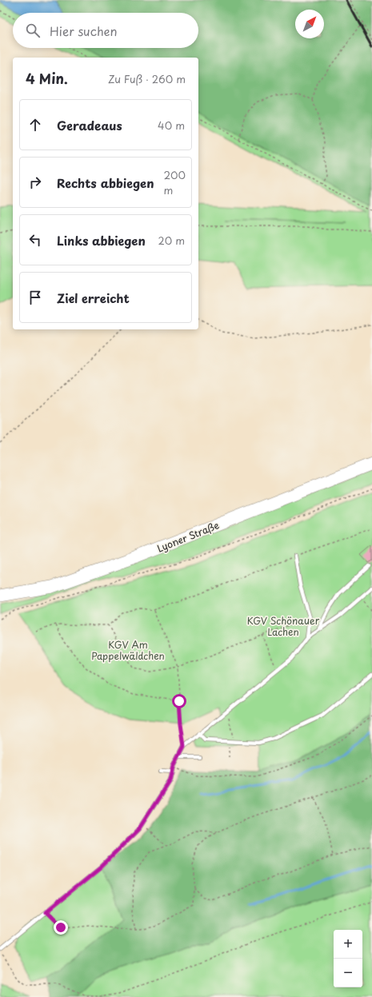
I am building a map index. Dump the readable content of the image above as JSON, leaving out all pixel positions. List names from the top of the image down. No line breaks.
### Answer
{"streets":{"main road":["Lyoner Straße"]},"parks":["KGV Schönauer Lachen","KGV Am Pappelwäldchen"],"north":"top right","page":{"search":"Hier suchen","heading":["4 Min.","Zu Fuß · 260 m"],"list":[["Geradeaus","40 m"],["Rechts abbiegen","200 m"],["Links abbiegen","20 m"],"Ziel erreicht"],"map_buttons":["+","−"]}}
